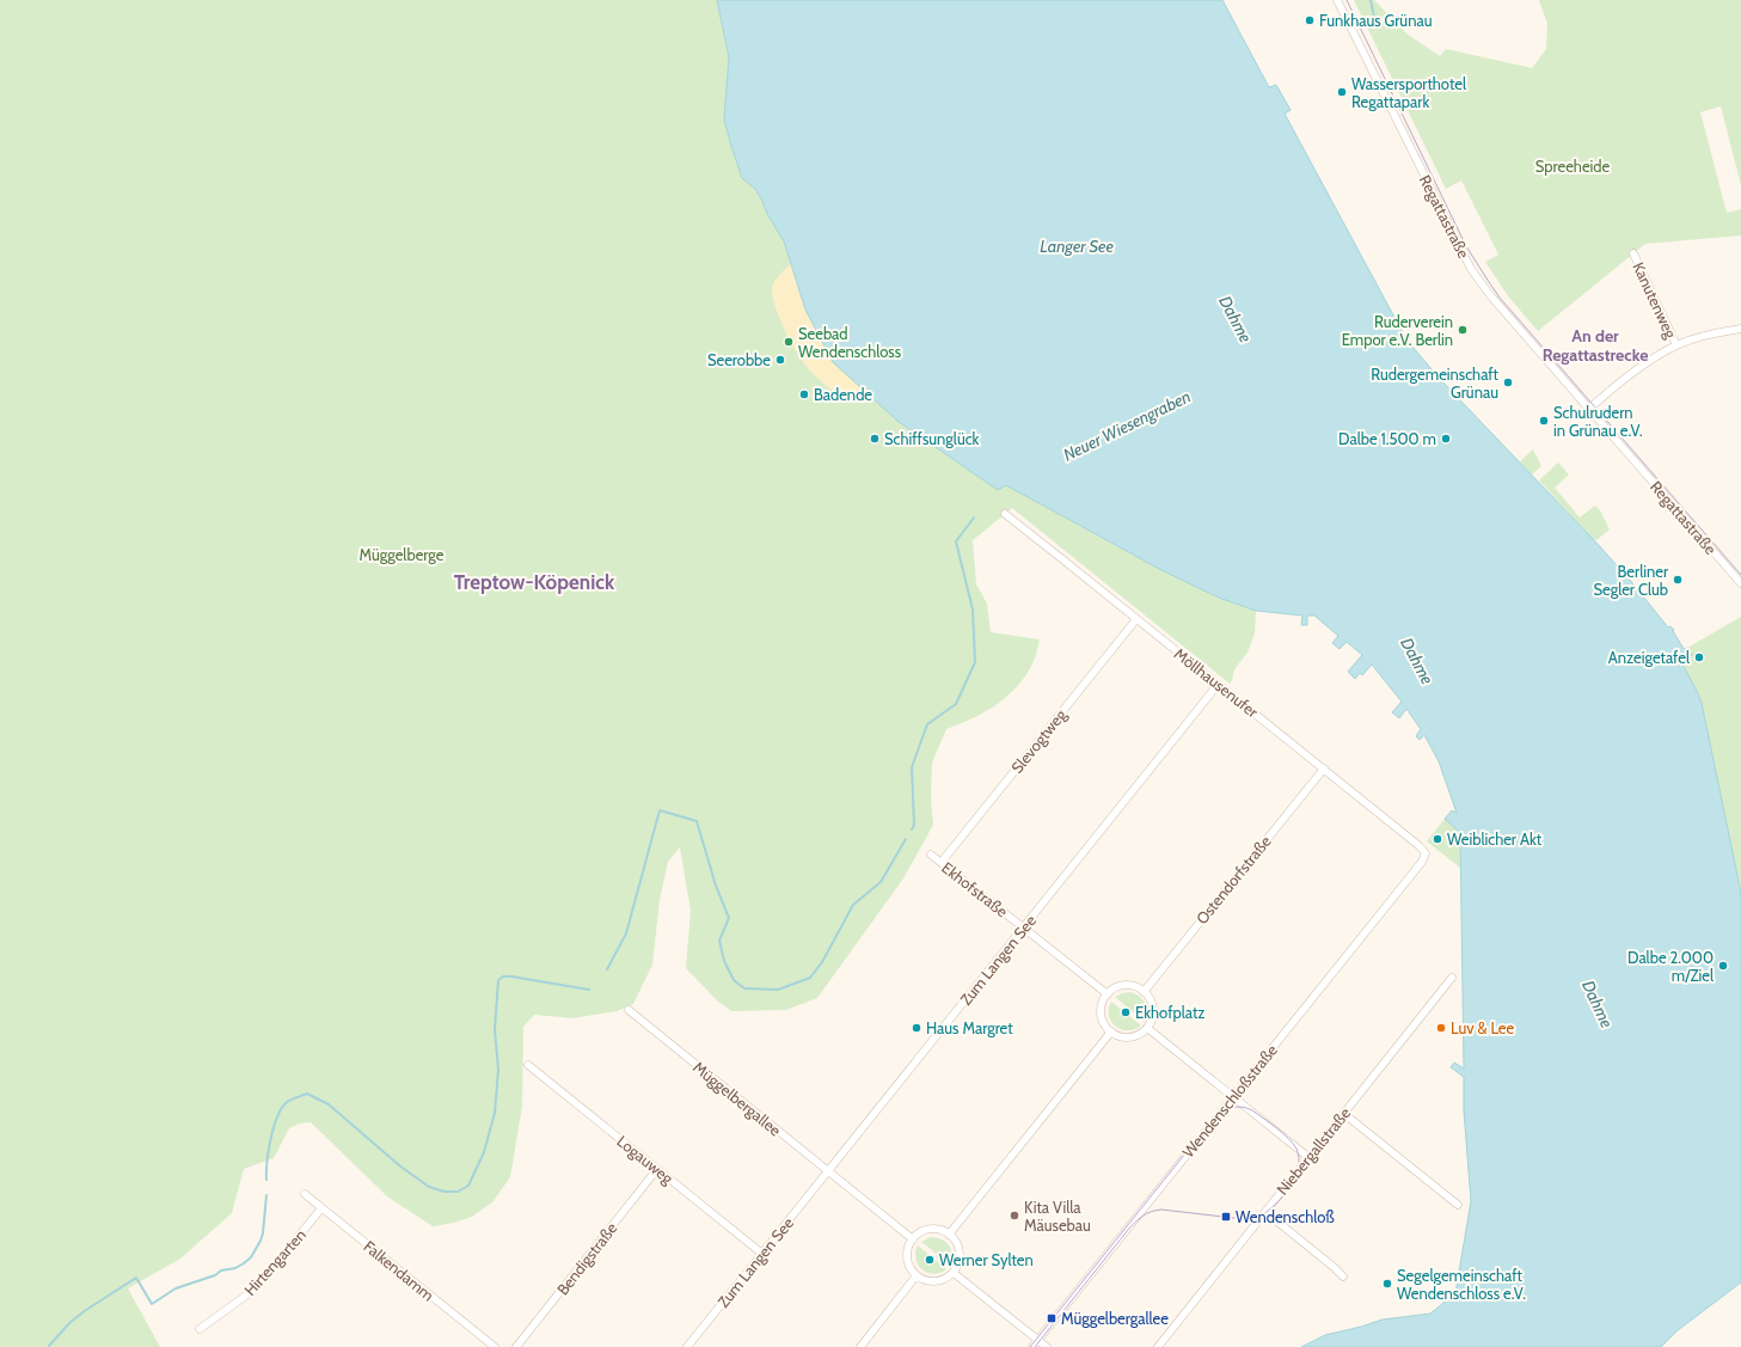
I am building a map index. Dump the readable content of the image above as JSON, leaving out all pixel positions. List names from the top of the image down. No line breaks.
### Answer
{"streets":{"street":["Regattastraße","Kanutenweg","Möllhausenufer","Slevogtweg","Ostendorfstraße","Ekhofstraße","Zum Langen See","Müggelbergallee","Wendenschloßstraße","Niebergallstraße","Logauweg","Bendigstraße","Hirtengarten","Falkendamm"]},"crossings":[["Möllhausenufer","Slevogtweg"],["Möllhausenufer","Ostendorfstraße"],["Möllhausenufer","Zum Langen See"],["Möllhausenufer","Wendenschloßstraße"],["Slevogtweg","Ekhofstraße"],["Ostendorfstraße","Ekhofstraße"],["Ekhofstraße","Zum Langen See"],["Zum Langen See","Müggelbergallee"],["Zum Langen See","Logauweg"],["Logauweg","Bendigstraße"],["Hirtengarten","Falkendamm"]],"districts":["An der Regattastrecke","Treptow-Köpenick"],"water":["Langer See","Dahme","Neuer Wiesengraben"],"parks":["Spreeheide","Müggelberge"],"places":{"other":["Funkhaus Grünau","Wassersporthotel Regattapark","Ruderverein Empor e.V. Berlin","Seebad Wendenschloss","Seerobbe","Rudergemeinschaft Grünau","Badende","Schulrudern in Grünau e.V.","Schiffsunglück","Dalbe 1.500 m","Berliner Segler Club","Anzeigetafel","Weiblicher Akt","Dalbe 2.000 m/Ziel","Ekhofplatz","Haus Margret","Luv & Lee","Kita Villa Mäusebau","Werner Sylten","Segelgemeinschaft Wendenschloss e.V."],"transit":["Wendenschloß","Müggelbergallee"]}}
